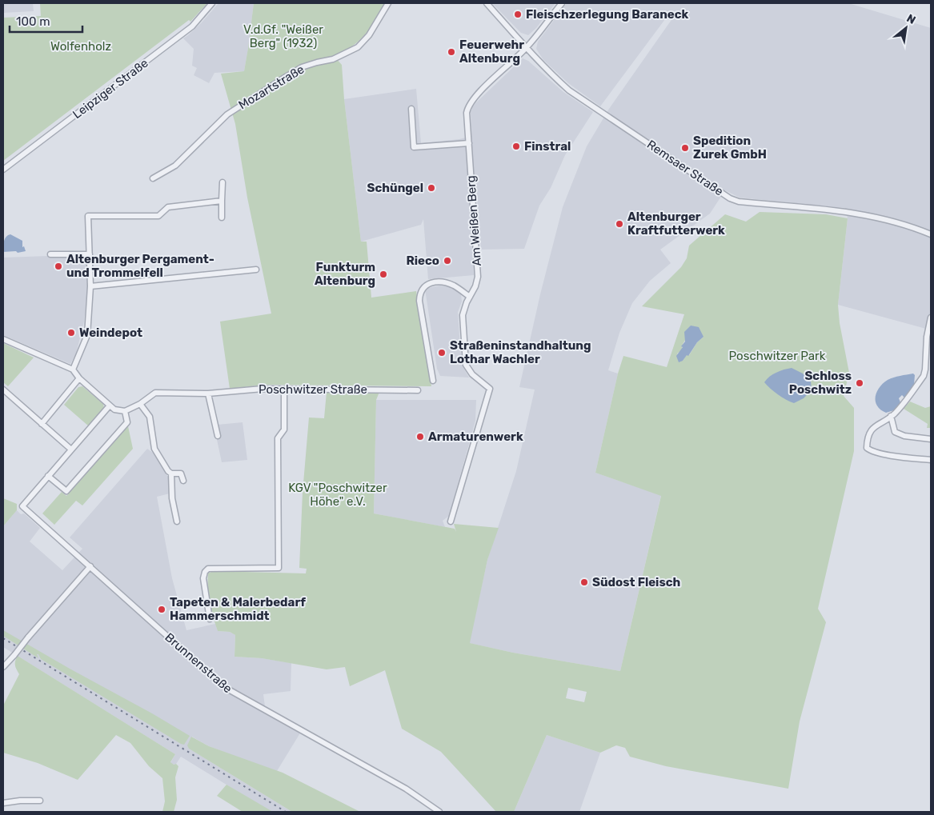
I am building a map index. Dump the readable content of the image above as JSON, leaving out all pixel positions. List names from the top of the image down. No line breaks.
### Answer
{"streets":{"street":["Mozartstraße","Leipziger Straße","Remsaer Straße","Am Weißen Berg","Poschwitzer Straße","Brunnenstraße"]},"crossings":[["Remsaer Straße","Am Weißen Berg"]],"parks":["V.d.Gf. \"Weißer Berg\" (1932)","Wolfenholz","Poschwitzer Park","KGV \"Poschwitzer Höhe\" e.V."],"places":["Fleischzerlegung Baraneck","Feuerwehr Altenburg","Finstral","Spedition Zurek GmbH","Schüngel","Altenburger Kraftfutterwerk","Rieco","Altenburger Pergament- und Trommelfell","Funkturm Altenburg","Weindepot","Straßeninstandhaltung Lothar Wachler","Schloss Poschwitz","Armaturenwerk","Südost Fleisch","Tapeten & Malerbedarf Hammerschmidt"],"scale_bar":"100 m","north":"top right"}
